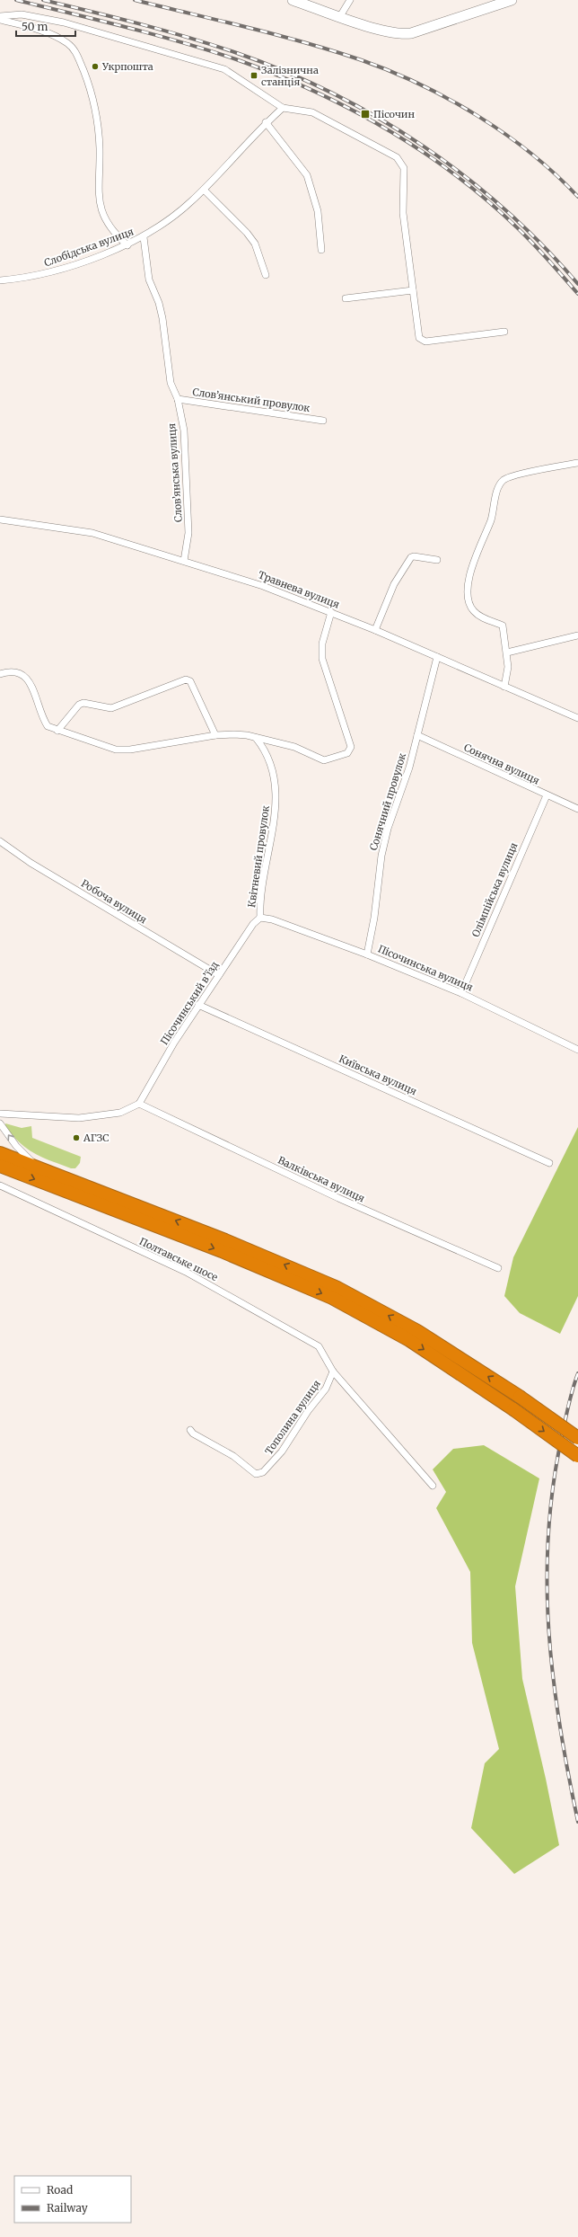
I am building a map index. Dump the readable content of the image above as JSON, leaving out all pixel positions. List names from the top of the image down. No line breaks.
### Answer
{"streets":{"street":["Слобідська вулиця","Слов’янський провулок","Слов’янська вулиця","Травнева вулиця","Сонячна вулиця","Сонячний провулок","Квітневий провулок","Олімпійська вулиця","Робоча вулиця","Пісочинська вулиця","Пісочинський в’їзд","Київська вулиця","Валківська вулиця","Полтавське шосе","Тополина вулиця"]},"crossings":[["Слобідська вулиця","Слов’янська вулиця"],["Слов’янський провулок","Слов’янська вулиця"],["Слов’янська вулиця","Травнева вулиця"],["Травнева вулиця","Сонячний провулок"],["Сонячна вулиця","Сонячний провулок"],["Сонячна вулиця","Олімпійська вулиця"],["Сонячний провулок","Пісочинська вулиця"],["Квітневий провулок","Пісочинська вулиця"],["Квітневий провулок","Пісочинський в’їзд"],["Олімпійська вулиця","Пісочинська вулиця"],["Робоча вулиця","Пісочинський в’їзд"],["Пісочинська вулиця","Пісочинський в’їзд"],["Пісочинський в’їзд","Київська вулиця"],["Пісочинський в’їзд","Валківська вулиця"],["Полтавське шосе","Тополина вулиця"]],"places":{"other":["Укрпошта","АГЗС"],"transit":["Залізнична станція","Пісочин"]},"legend":["Road","Railway"],"scale_bar":"50 m"}
